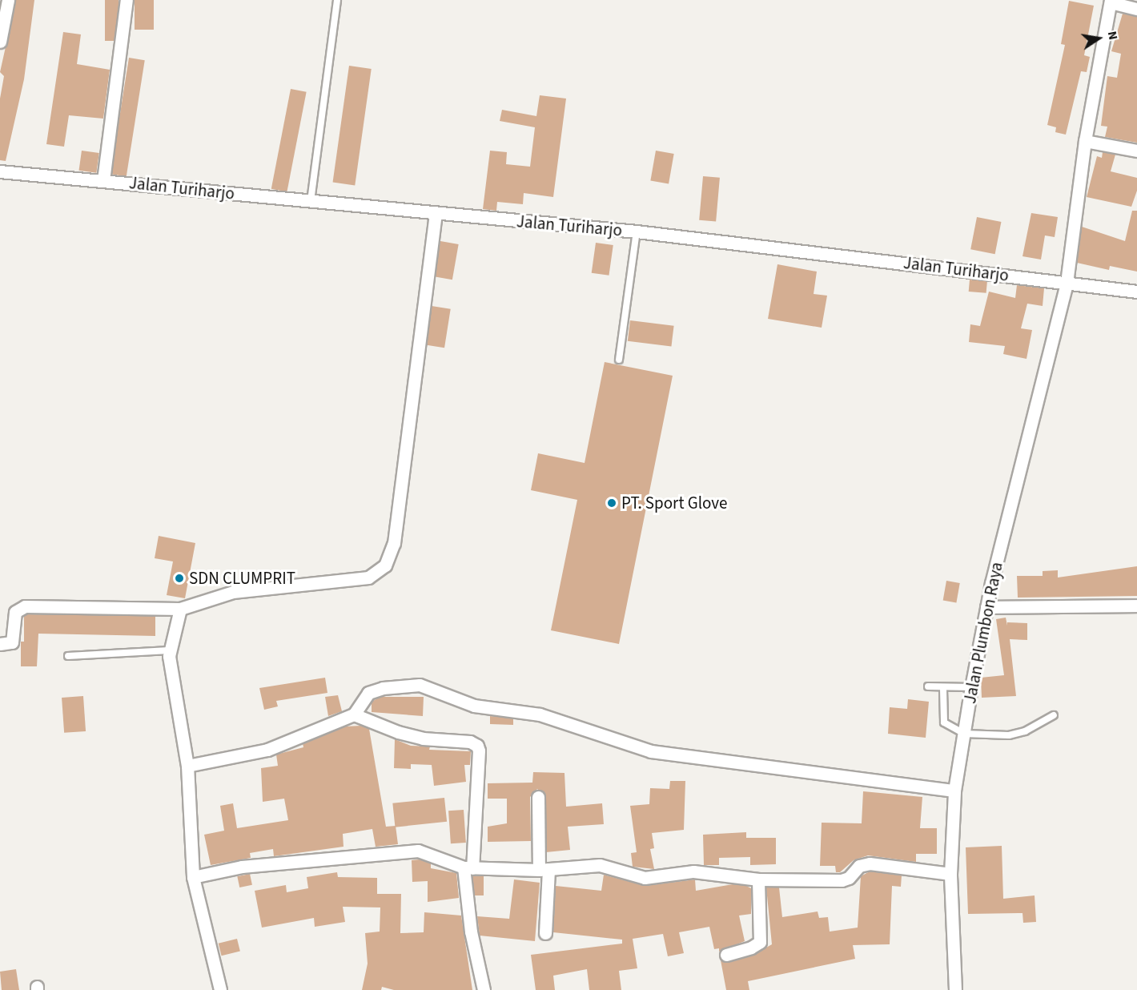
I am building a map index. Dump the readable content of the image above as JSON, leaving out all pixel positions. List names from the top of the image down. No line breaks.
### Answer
{"streets":{"street":["Jalan Turiharjo","Jalan Plumbon Raya"]},"crossings":[["Jalan Turiharjo","Jalan Plumbon Raya"]],"places":["PT. Sport Glove","SDN CLUMPRIT"],"north":"right"}
